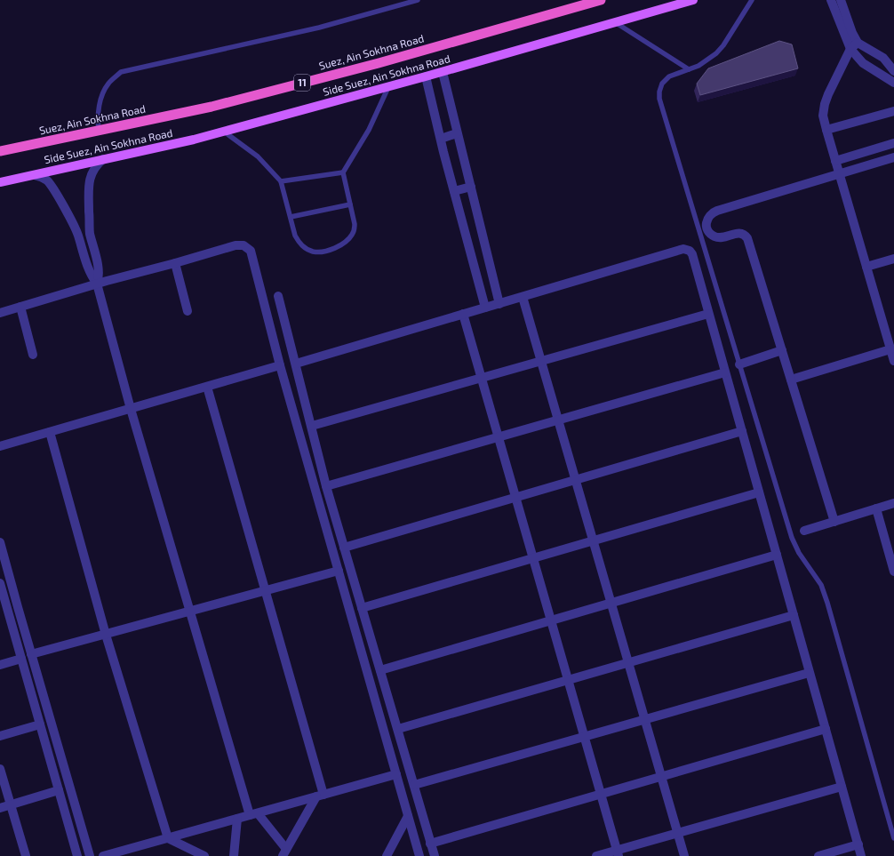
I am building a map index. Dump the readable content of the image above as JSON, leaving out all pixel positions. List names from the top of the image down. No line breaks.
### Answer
{"streets":{"highway":["Suez, Ain Sokhna Road","11"],"main road":["Side Suez, Ain Sokhna Road"]}}
